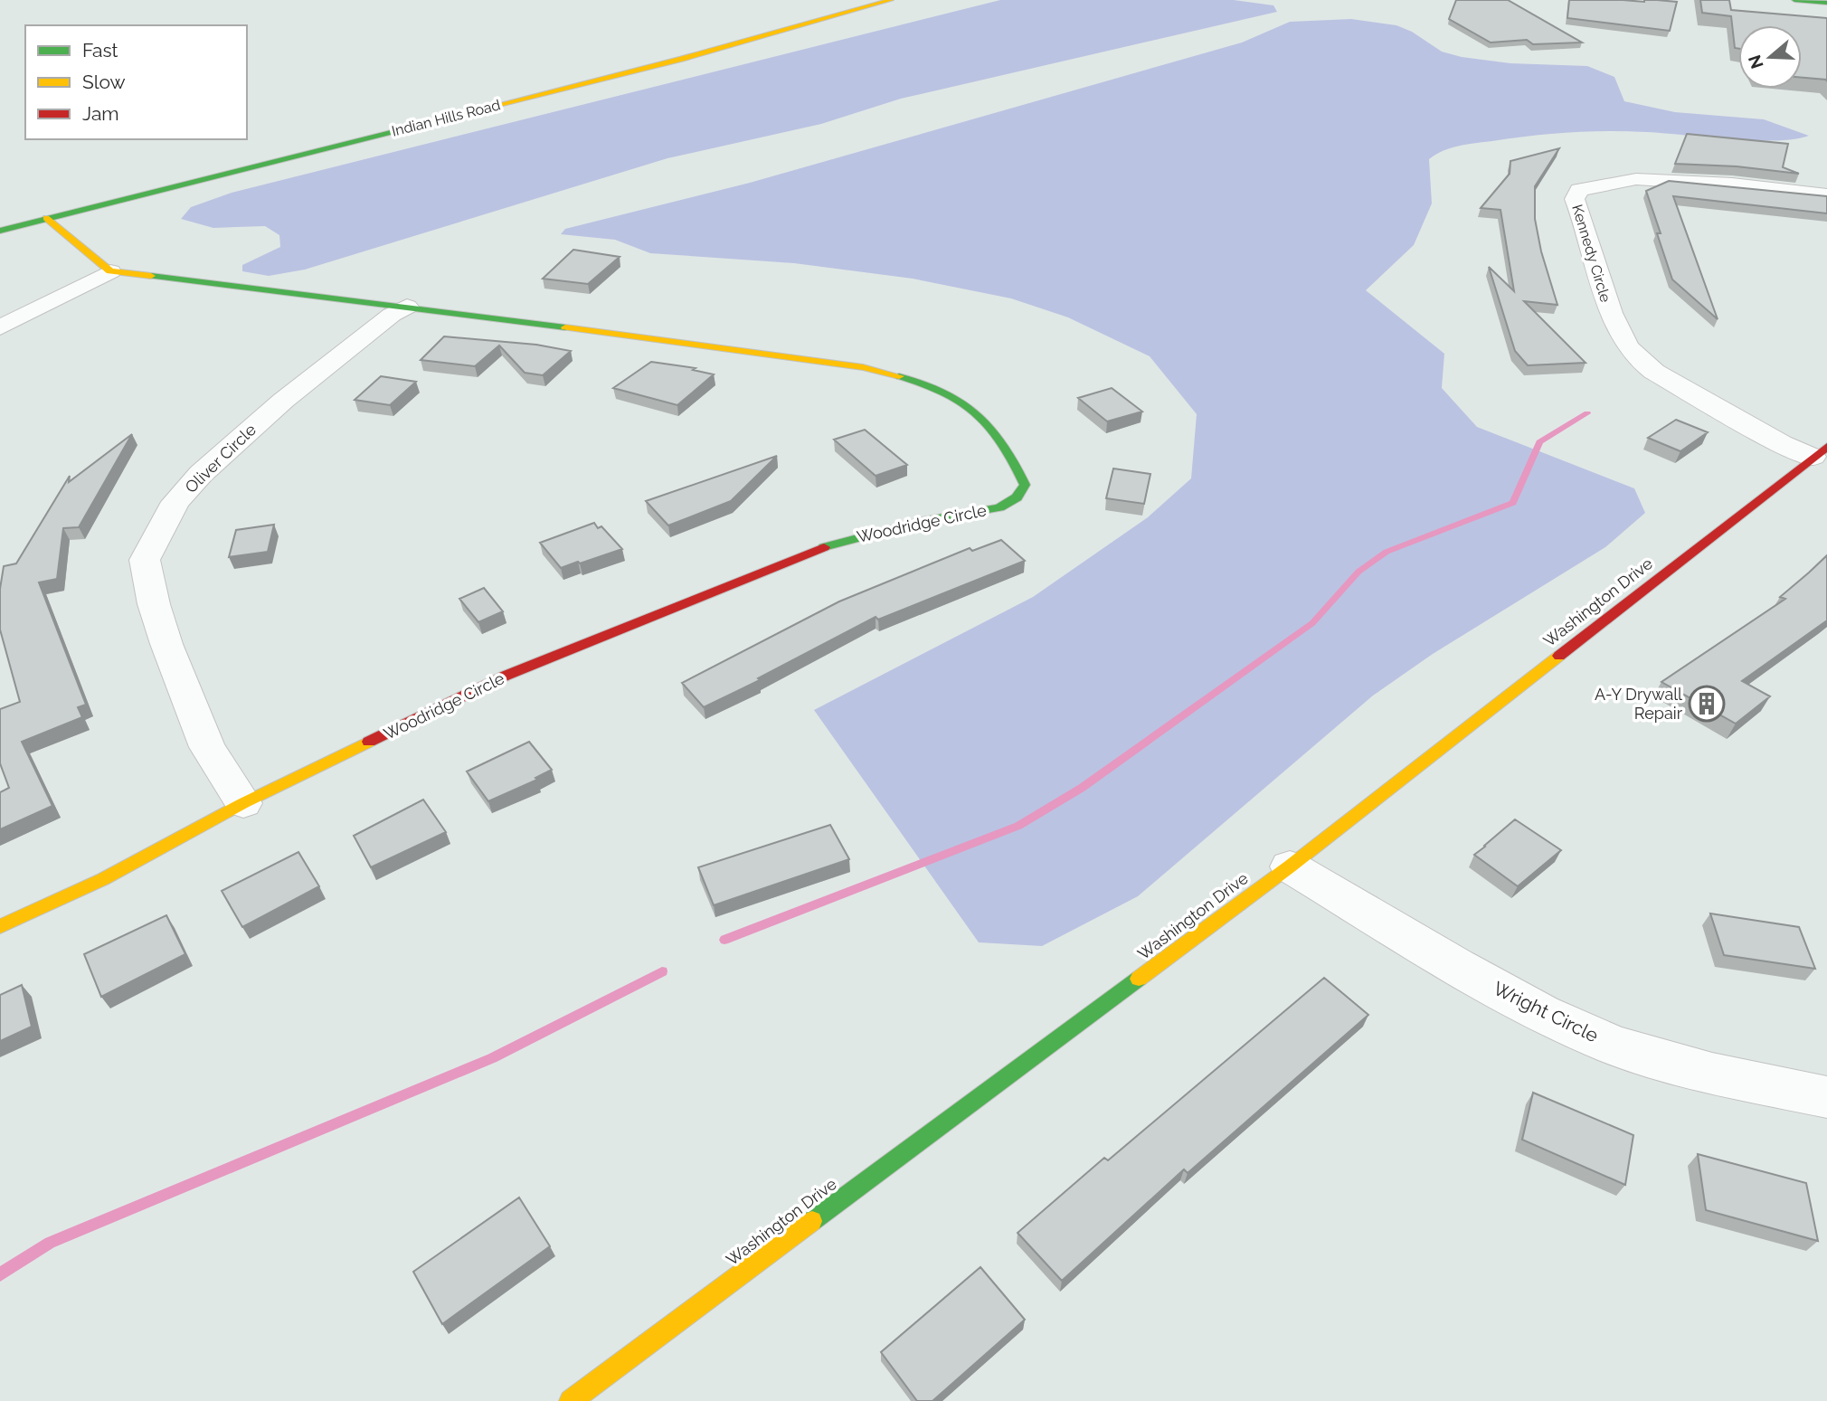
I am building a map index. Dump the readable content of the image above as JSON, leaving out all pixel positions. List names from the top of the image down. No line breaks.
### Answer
{"streets":{"street":["Indian Hills Road","Kennedy Circle","Oliver Circle","Woodridge Circle","Washington Drive","Wright Circle"]},"crossings":[["Kennedy Circle","Washington Drive"],["Oliver Circle","Woodridge Circle"],["Washington Drive","Wright Circle"]],"places":{"building":["A-Y Drywall Repair"]},"legend":["Fast","Slow","Jam"],"north":"left"}
